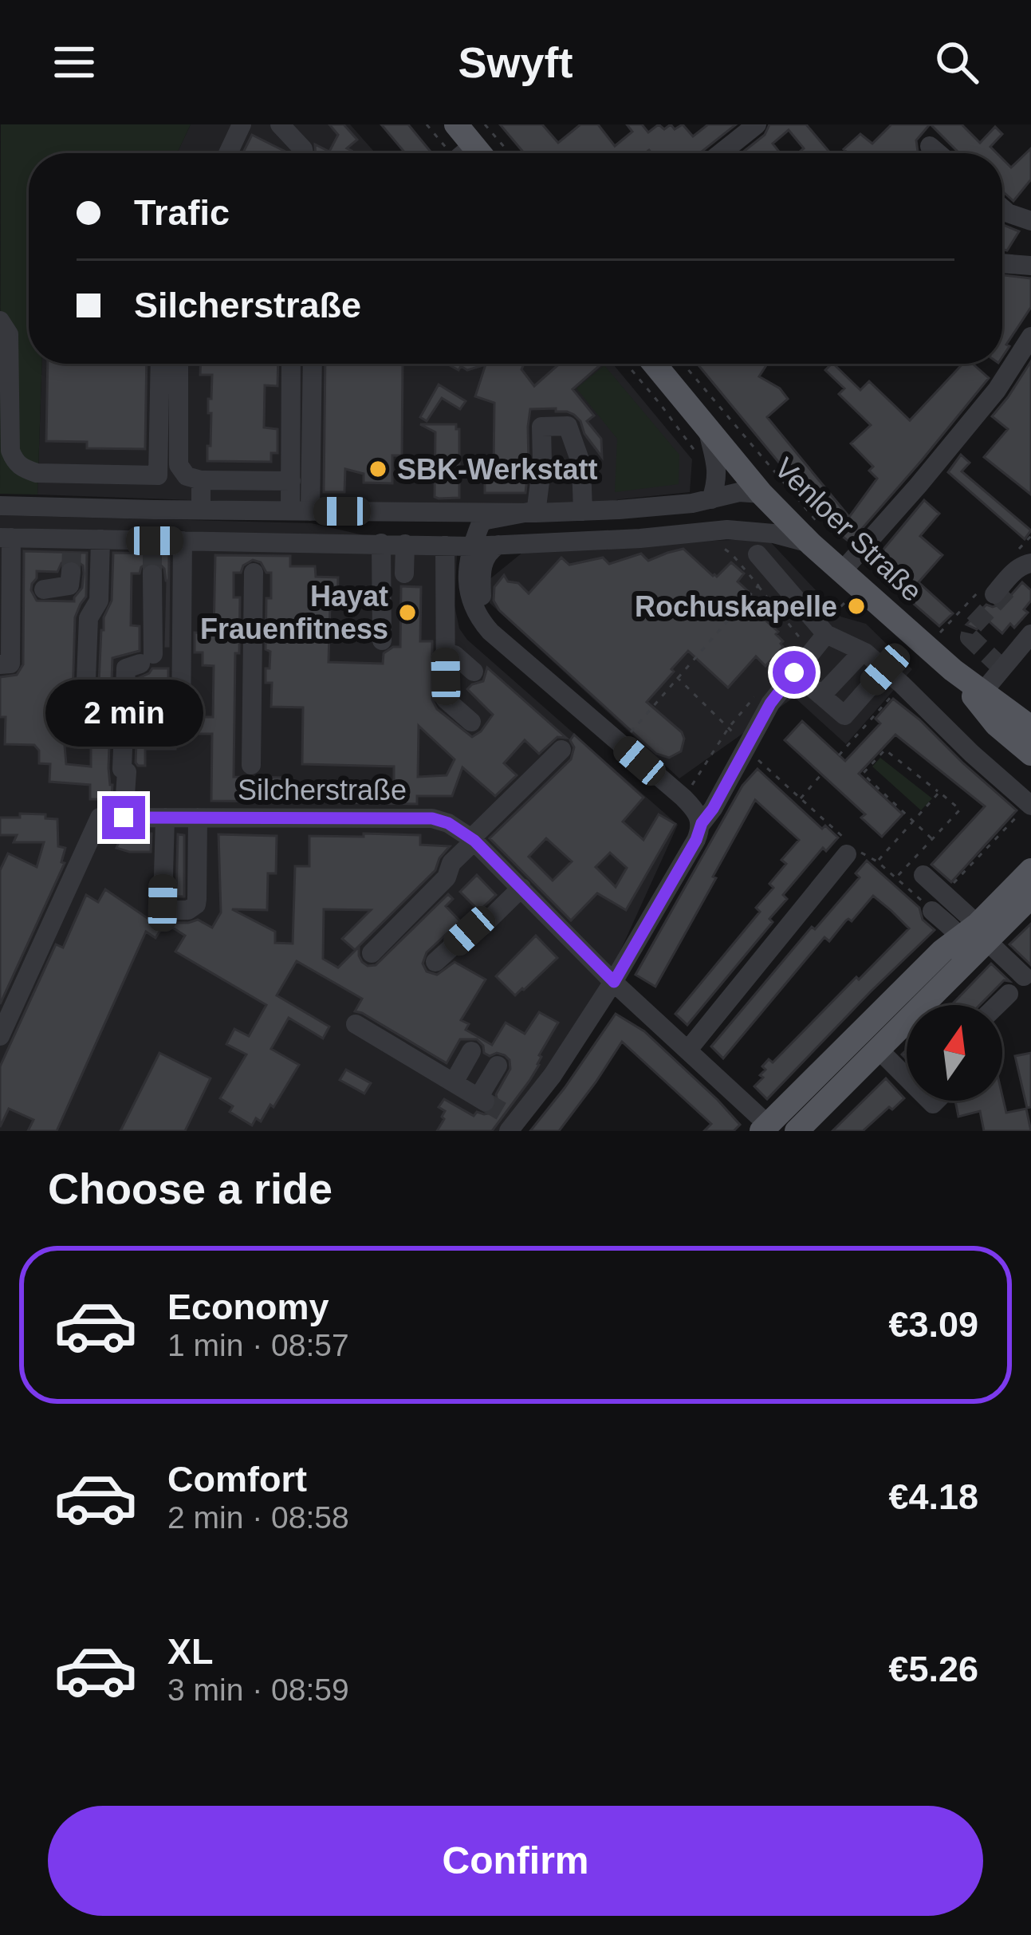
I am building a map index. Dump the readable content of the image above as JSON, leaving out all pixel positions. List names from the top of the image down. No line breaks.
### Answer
{"streets":{"main road":["Venloer Straße"],"street":["Silcherstraße"]},"places":["SBK-Werkstatt","Rochuskapelle","Hayat Frauenfitness"],"north":"top","page":{"header":"Swyft","banner":["Trafic","Silcherstraße"],"bubble":"2 min","heading":"Choose a ride","list":[{"name":"Economy","note":"1 min · 08:57","value":"€3.09"},{"name":"Comfort","note":"2 min · 08:58","value":"€4.18"},{"name":"XL","note":"3 min · 08:59","value":"€5.26"}],"buttons":"Confirm"}}
